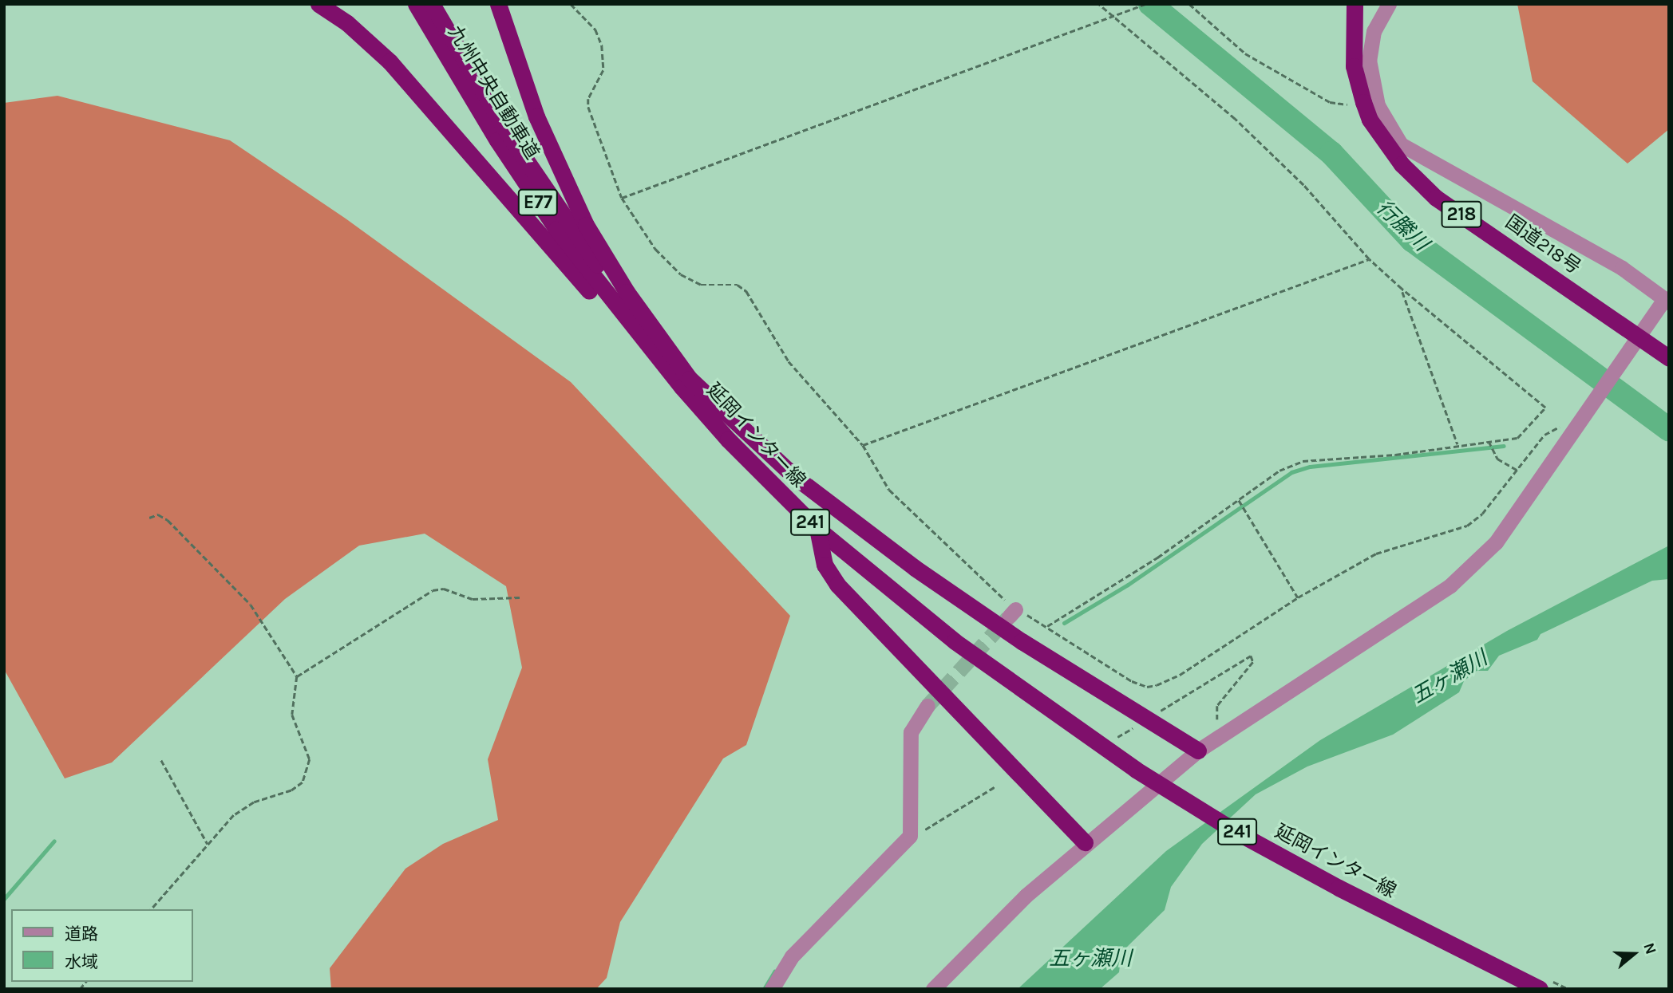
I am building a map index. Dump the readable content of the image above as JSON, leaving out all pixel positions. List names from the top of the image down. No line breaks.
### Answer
{"streets":{"highway":["九州中央自動車道","E77","218","国道218号","延岡インター線","241"]},"crossings":[["九州中央自動車道","延岡インター線"],["九州中央自動車道","241"],["延岡インター線","241"]],"water":["行縢川","五ヶ瀬川"],"legend":["道路","水域"],"north":"right"}
